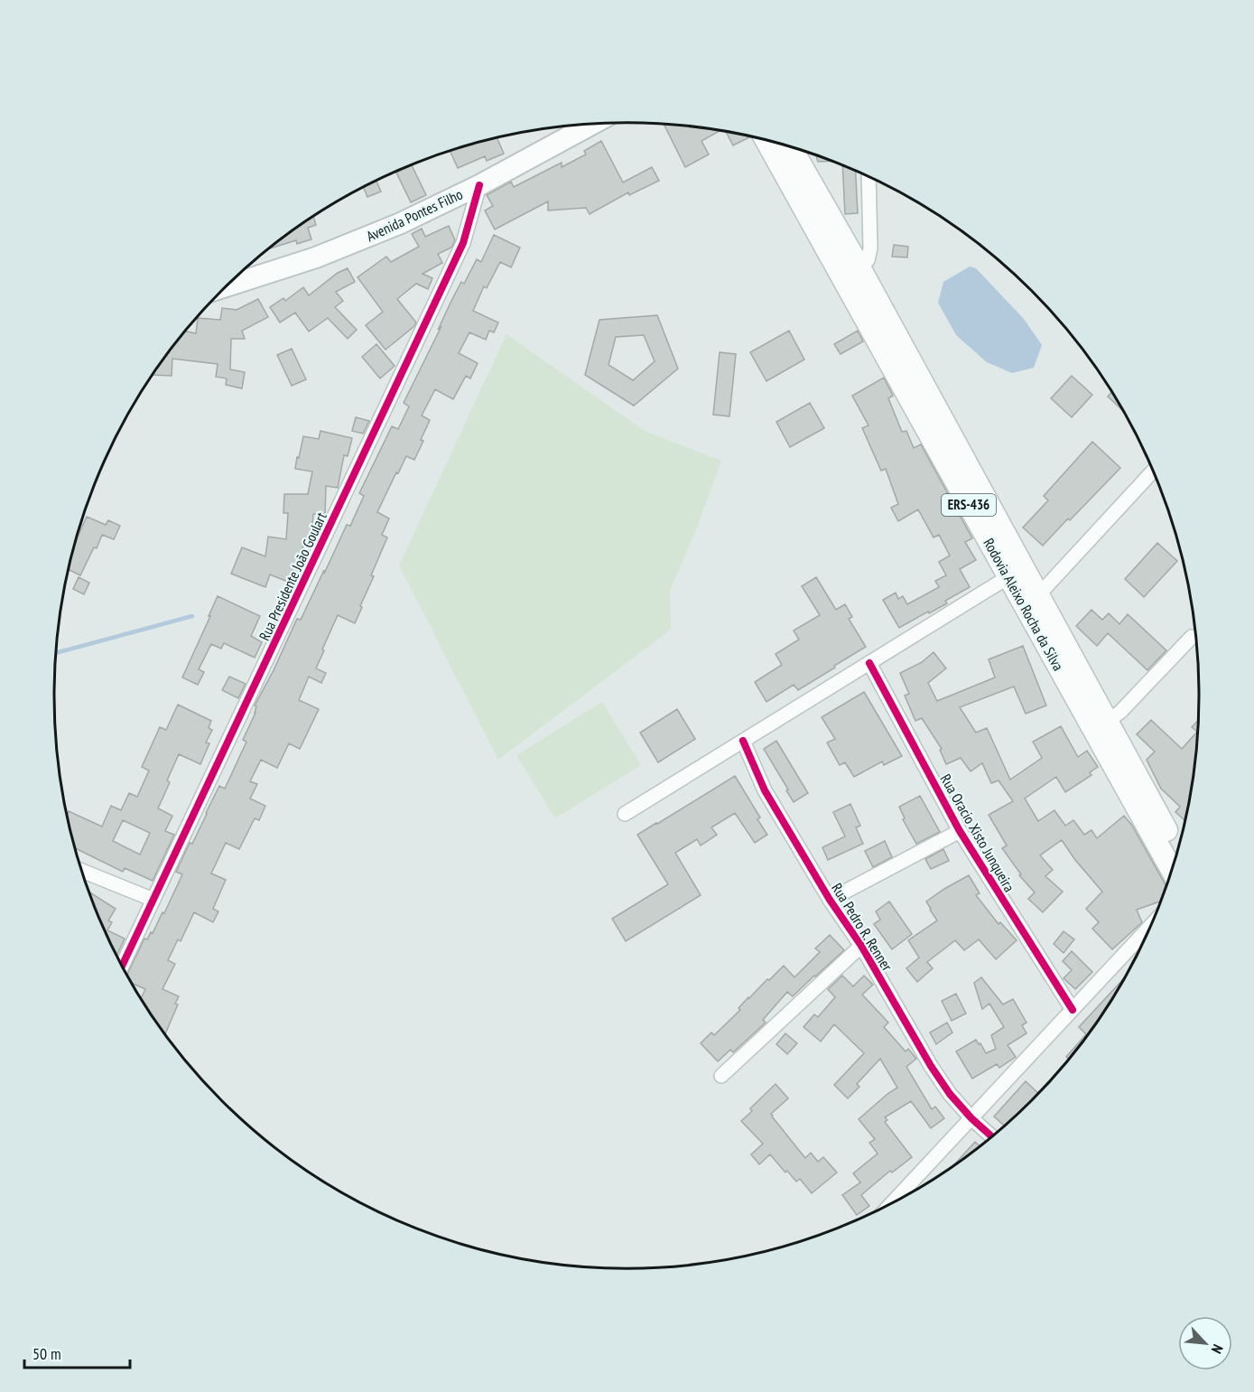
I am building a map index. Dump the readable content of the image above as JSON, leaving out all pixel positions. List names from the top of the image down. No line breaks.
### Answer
{"streets":{"main road":["ERS-436","Rodovia Aleixo Rocha da Silva"],"street":["Avenida Pontes Filho","Rua Presidente João Goulart","Rua Oracio Xisto Junqueira","Rua Pedro R. Renner"]},"crossings":[["Avenida Pontes Filho","Rua Presidente João Goulart"]],"scale_bar":"50 m","north":"bottom right"}
